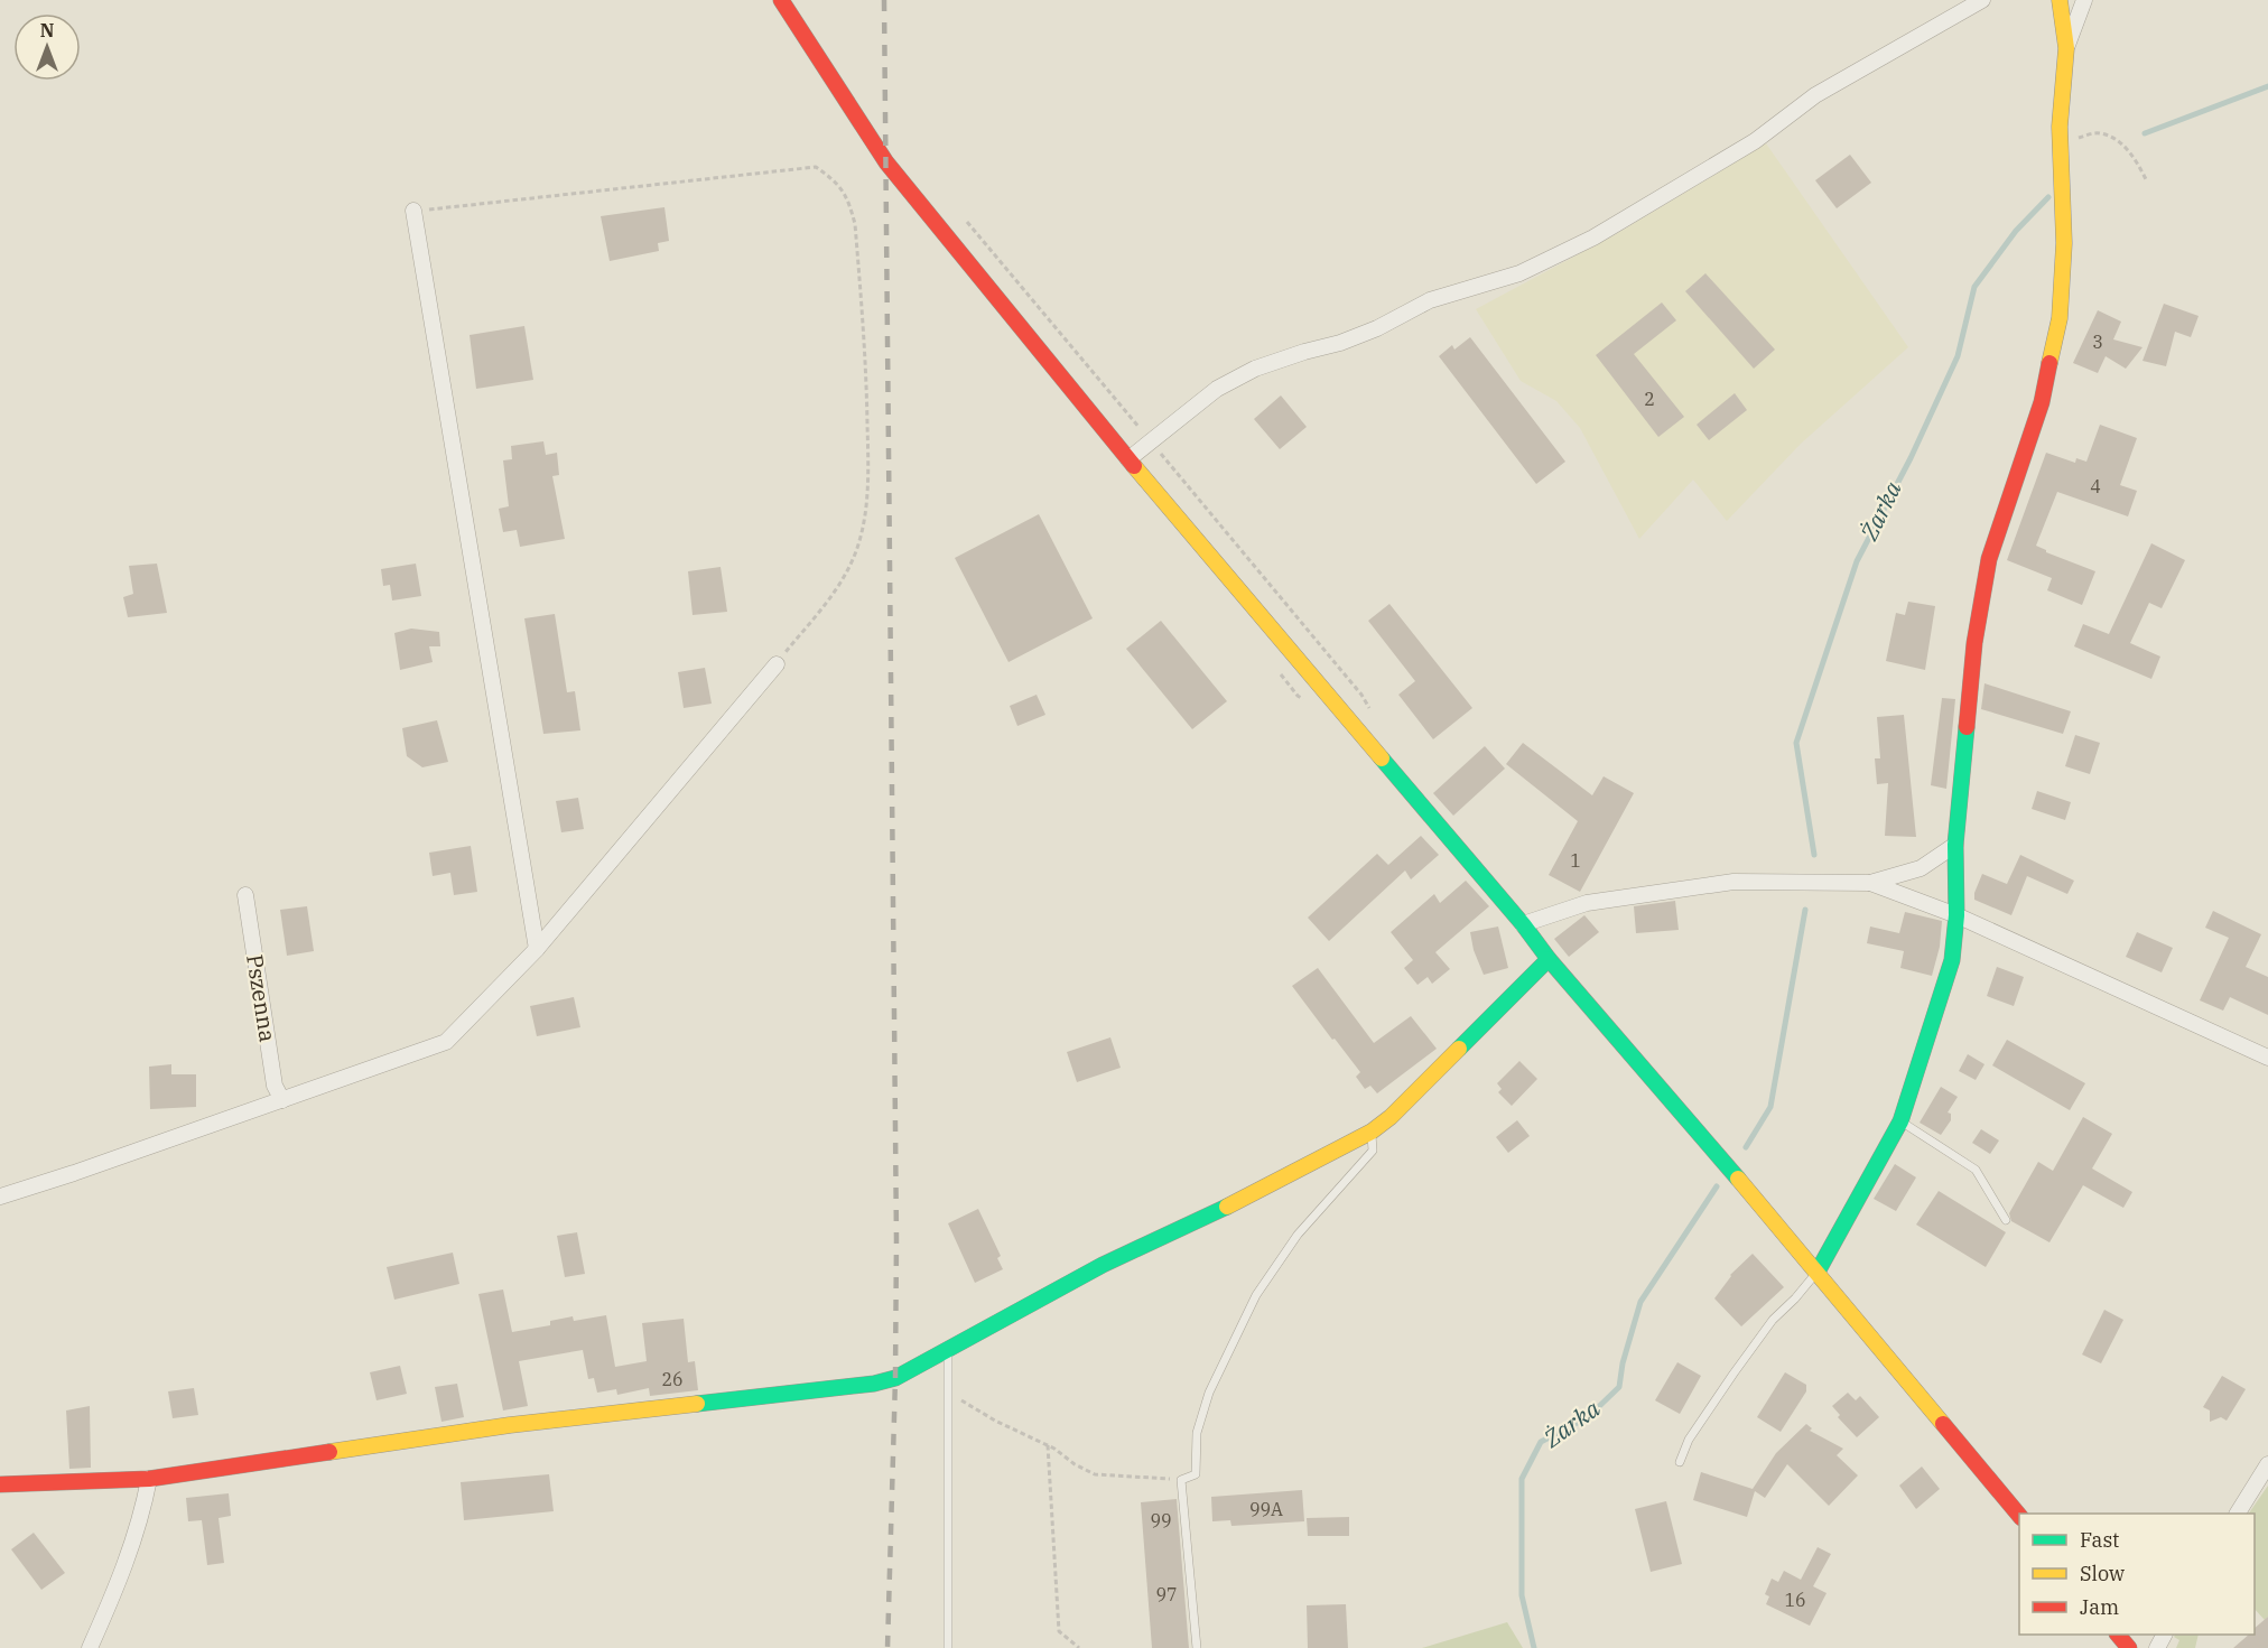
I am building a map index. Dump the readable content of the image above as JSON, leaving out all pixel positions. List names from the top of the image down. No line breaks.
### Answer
{"streets":{"street":["Pszenna"]},"water":["Żarka"],"house_numbers":["3","2","4","1","26","99A","99","97","16"],"legend":["Fast","Slow","Jam"],"north":"top"}
